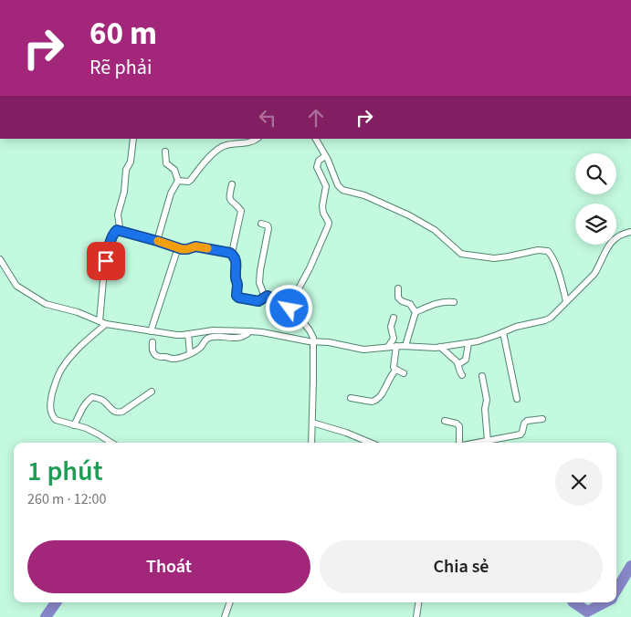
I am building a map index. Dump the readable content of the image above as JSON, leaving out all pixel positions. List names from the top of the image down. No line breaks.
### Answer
{"page":{"turn":["60 m","Rẽ phải"],"heading":["1 phút","260 m · 12:00"],"buttons":["Thoát","Chia sẻ"]}}
